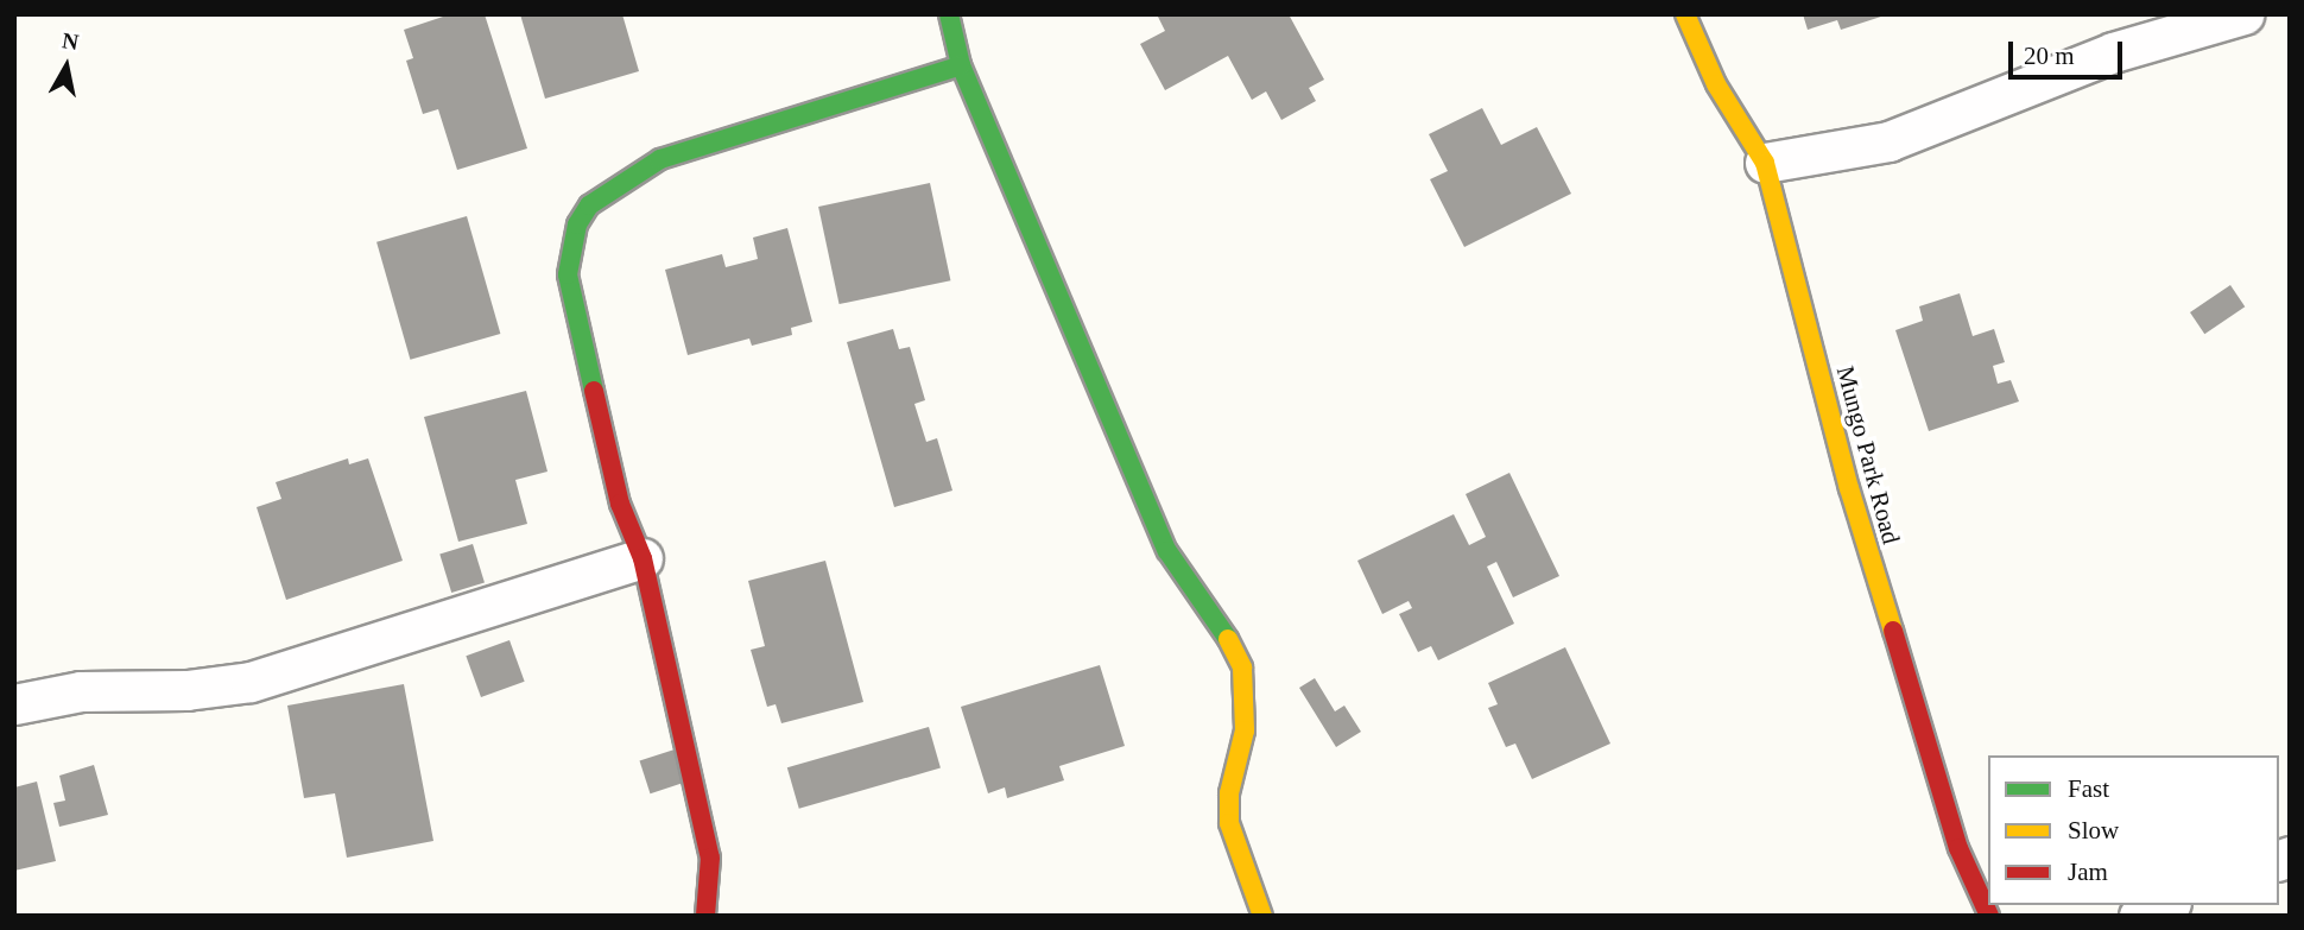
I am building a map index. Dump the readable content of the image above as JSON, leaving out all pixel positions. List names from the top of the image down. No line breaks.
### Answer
{"streets":{"street":["Mungo Park Road"]},"legend":["Fast","Slow","Jam"],"scale_bar":"20 m","north":"top"}
